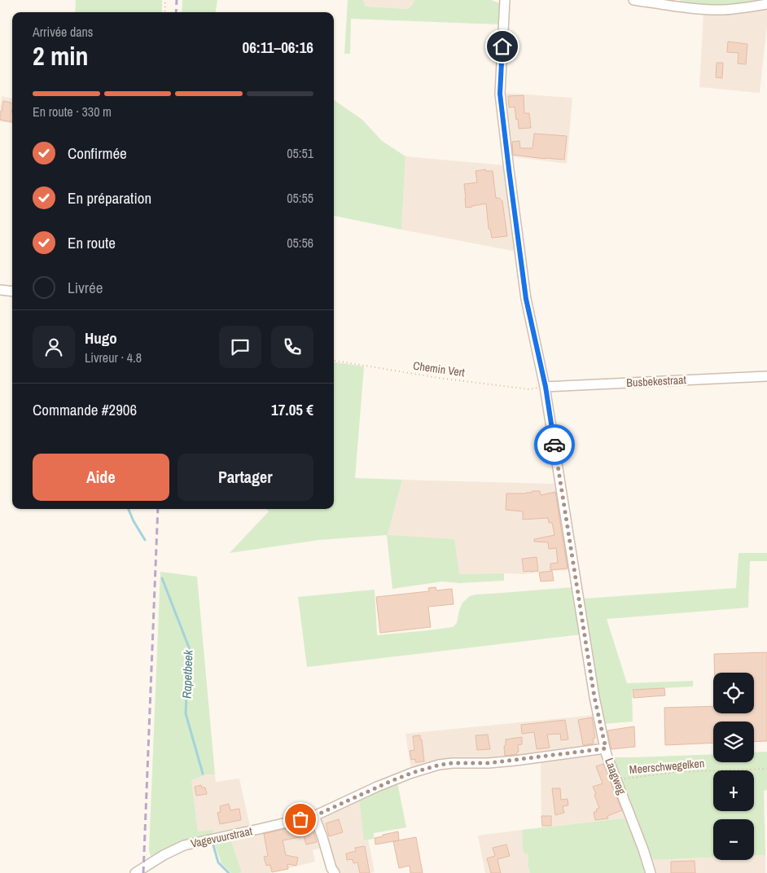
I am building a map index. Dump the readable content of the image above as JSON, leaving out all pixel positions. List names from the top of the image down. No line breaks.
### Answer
{"streets":{"street":["Busbekestraat","Laagweg","Vagevuurstraat"],"path":["Chemin Vert","Meerschwegelken"]},"crossings":[["Chemin Vert","Busbekestraat"],["Chemin Vert","Laagweg"],["Busbekestraat","Laagweg"],["Meerschwegelken","Laagweg"],["Laagweg","Vagevuurstraat"]],"water":["Rapetbeek"],"page":{"heading":["2 min","Arrivée dans","06:11–06:16"],"panel":["Hugo","Livreur · 4.8","Commande #2906","17.05 €"],"bar":"En route · 330 m","list":[["Confirmée","05:51"],["En préparation","05:55"],["En route","05:56"],"Livrée"],"buttons":["Aide","Partager"],"map_buttons":["+","−"]}}
